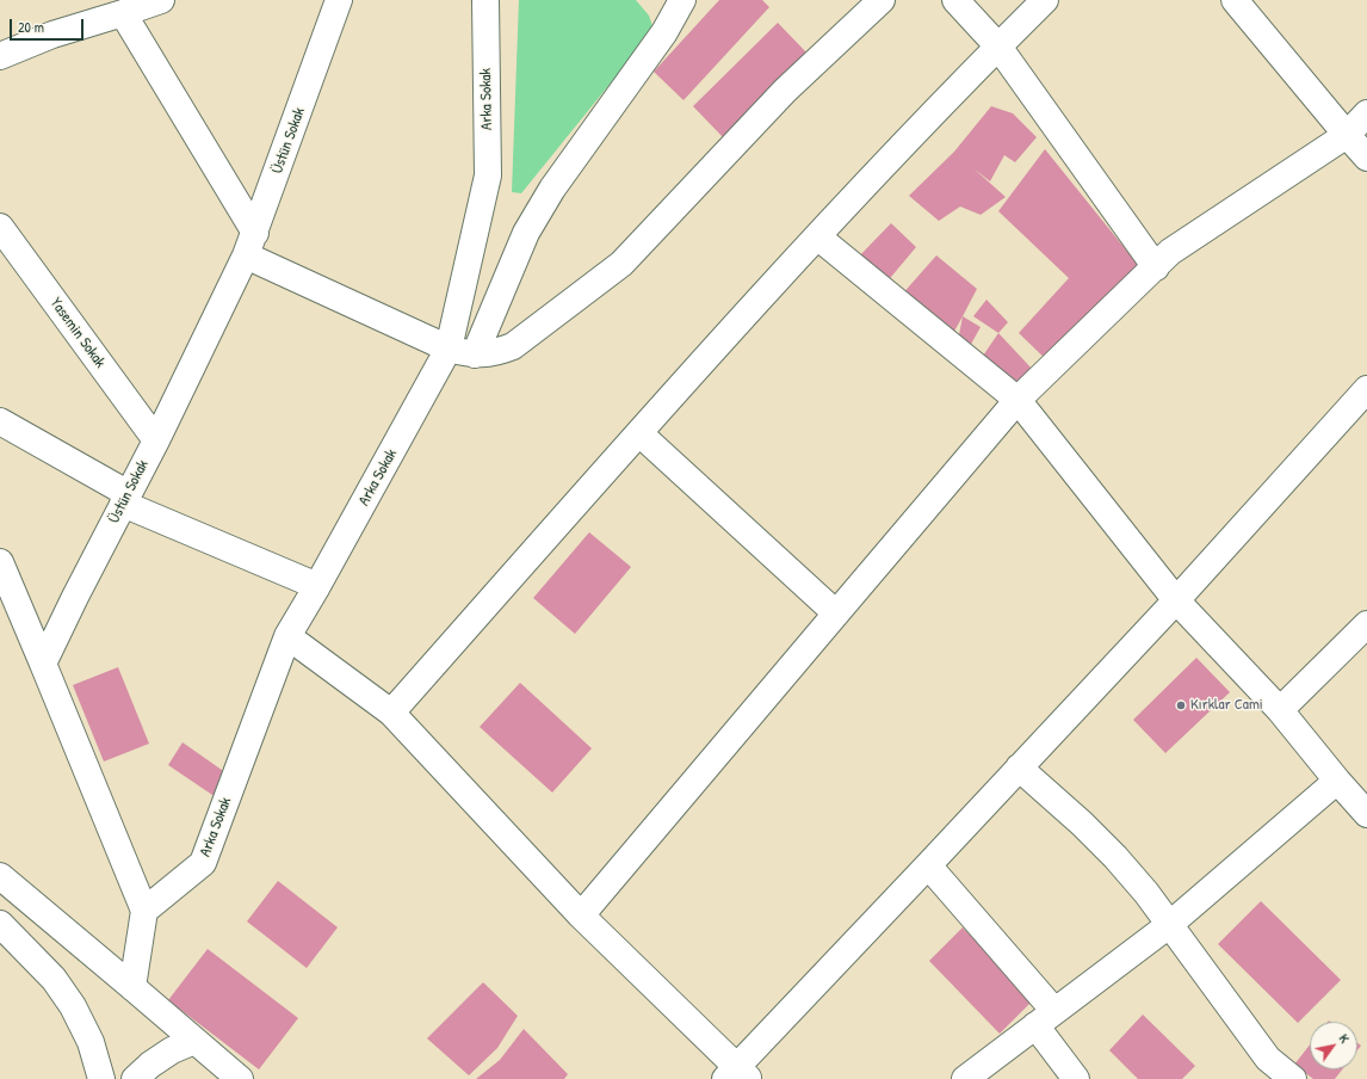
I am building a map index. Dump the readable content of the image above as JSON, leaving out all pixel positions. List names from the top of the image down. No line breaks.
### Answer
{"streets":{"street":["Arka Sokak","Üstün Sokak","Yasemin Sokak"]},"crossings":[["Üstün Sokak","Yasemin Sokak"]],"places":["Kırklar Cami"],"scale_bar":"20 m","north":"top right"}
